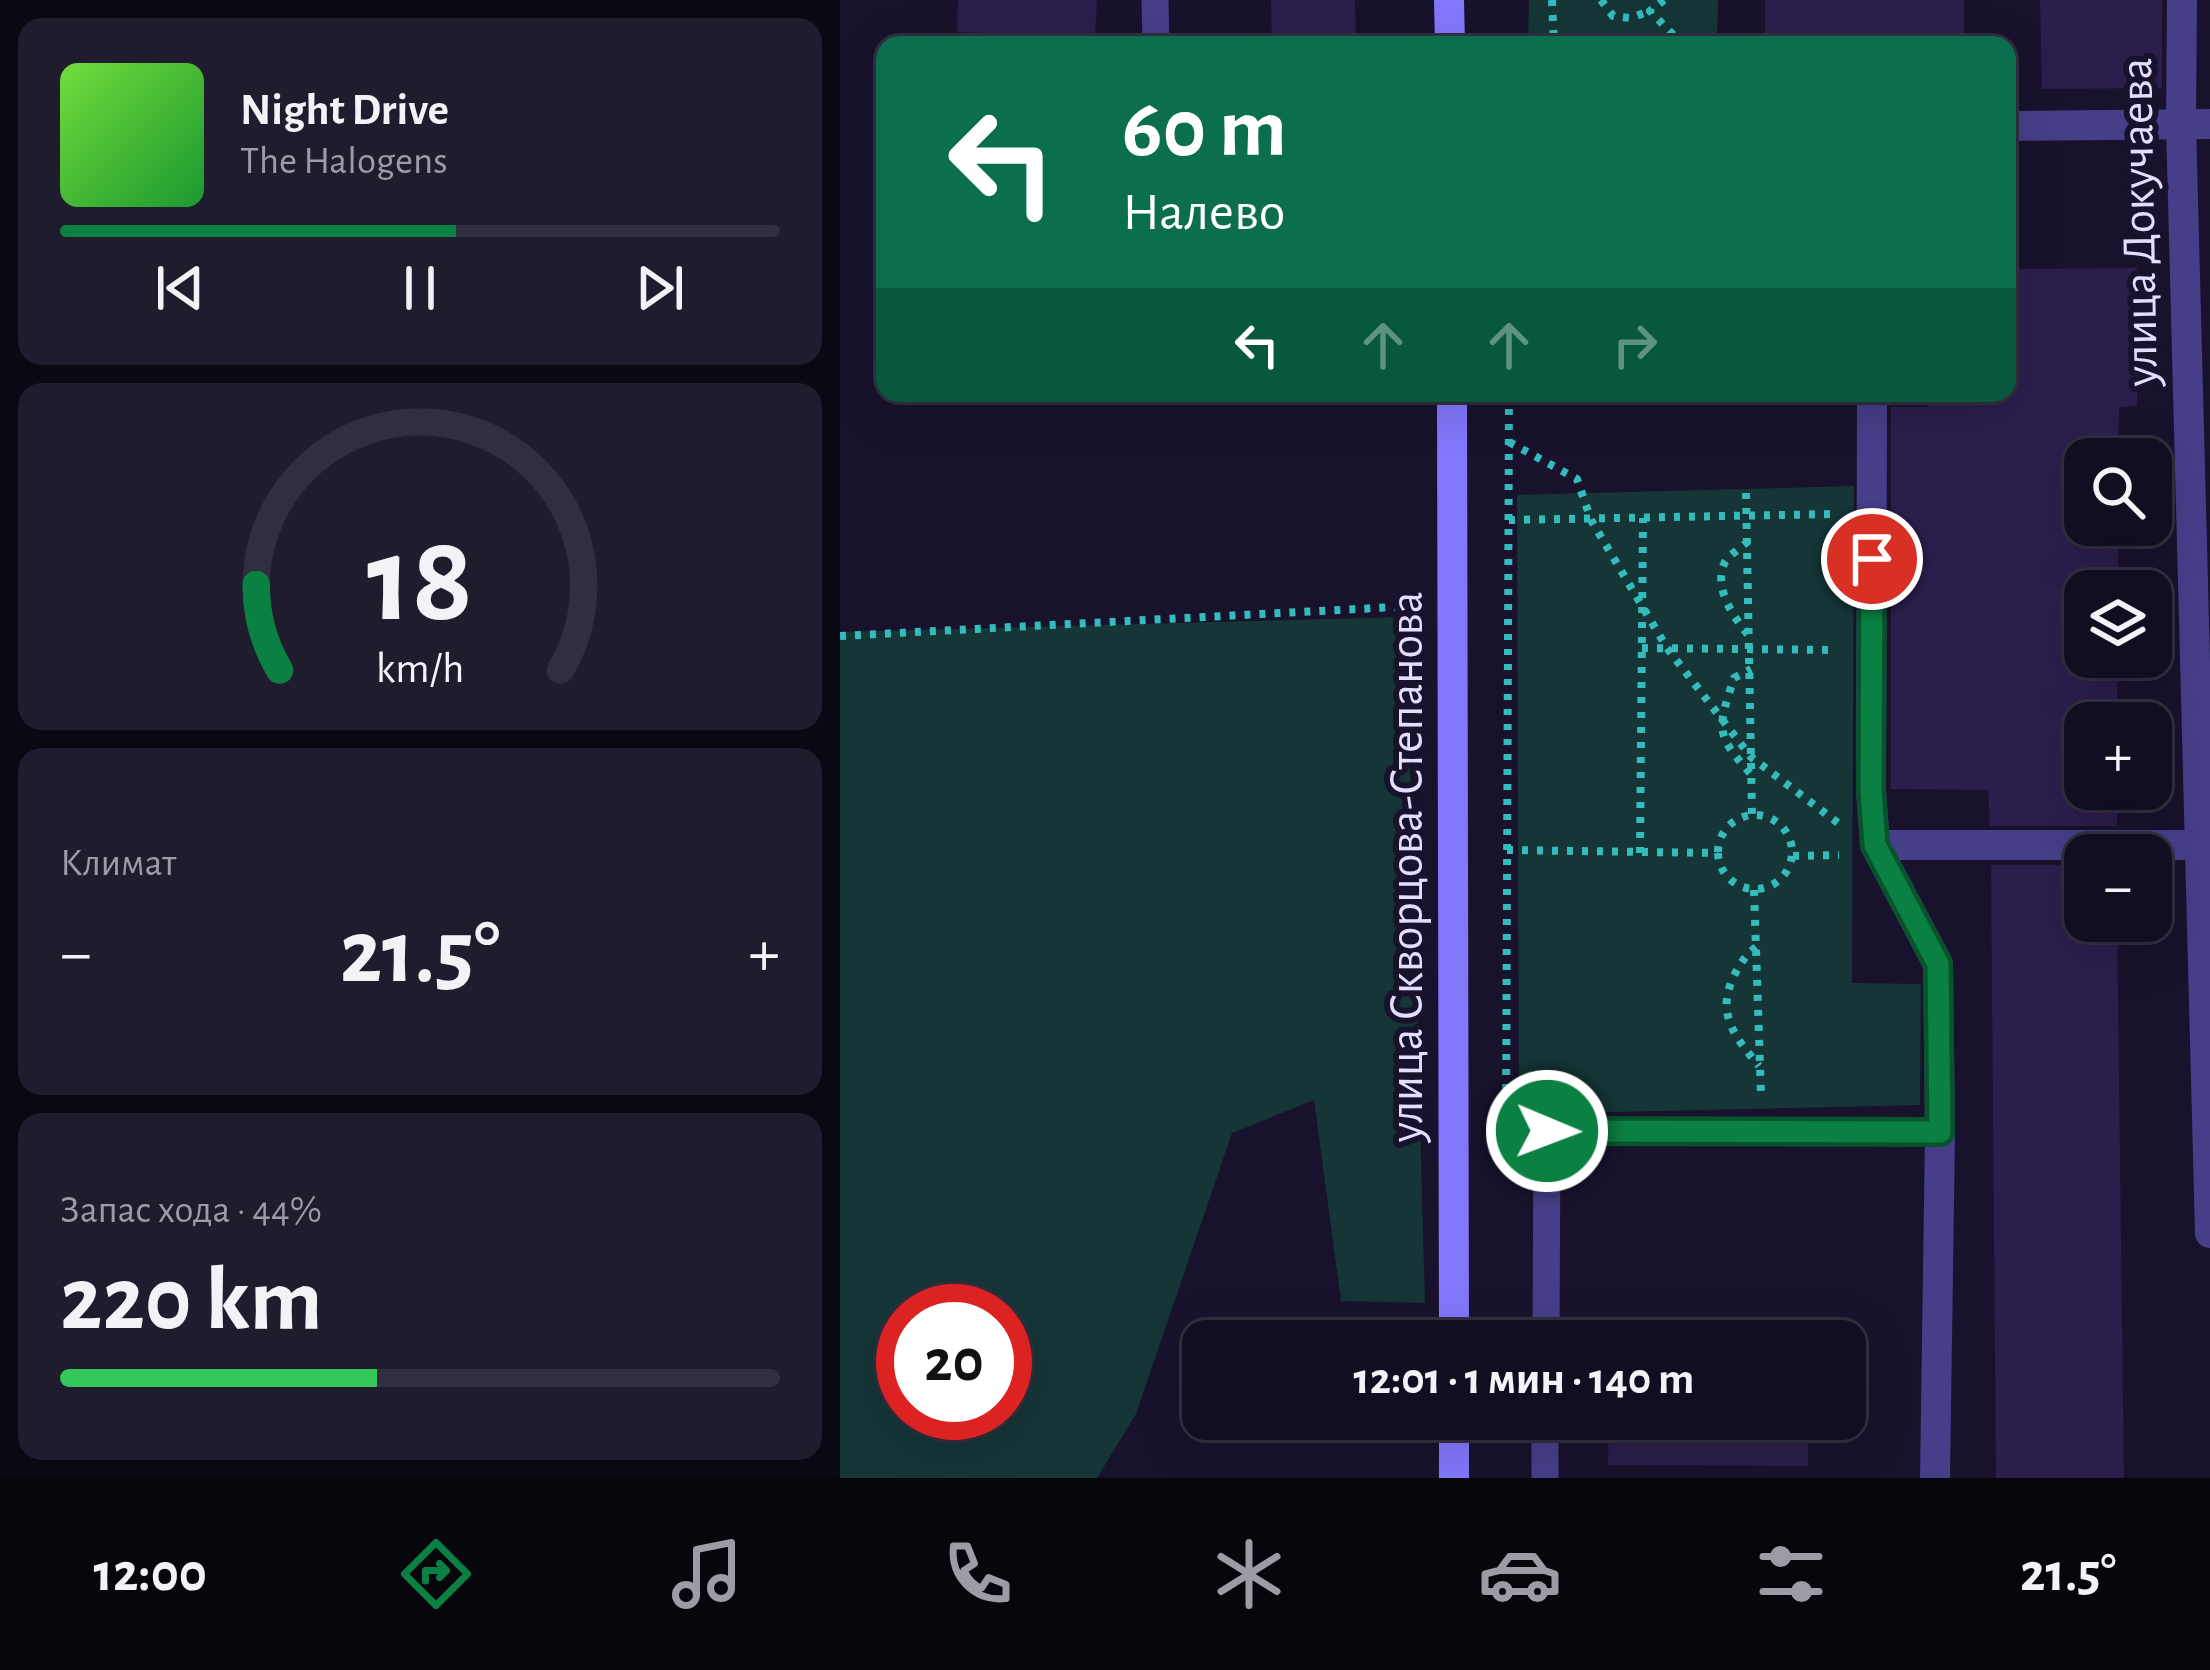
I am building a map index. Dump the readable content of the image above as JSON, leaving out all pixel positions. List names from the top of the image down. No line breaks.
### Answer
{"streets":{"street":["улица Докучаева","улица Скворцова-Степанова"]},"page":{"turn":["60 m","Налево"],"song":["Night Drive","The Halogens"],"map_buttons":["+","−"],"tile":["Климат",["Запас хода · 44%","220 km"]],"heat":["−","21.5°","+"],"limit":"20","trip":"12:01 · 1 мин · 140 m","tabs":["12:00","21.5°"],"gauge":["18","km/h"]}}
